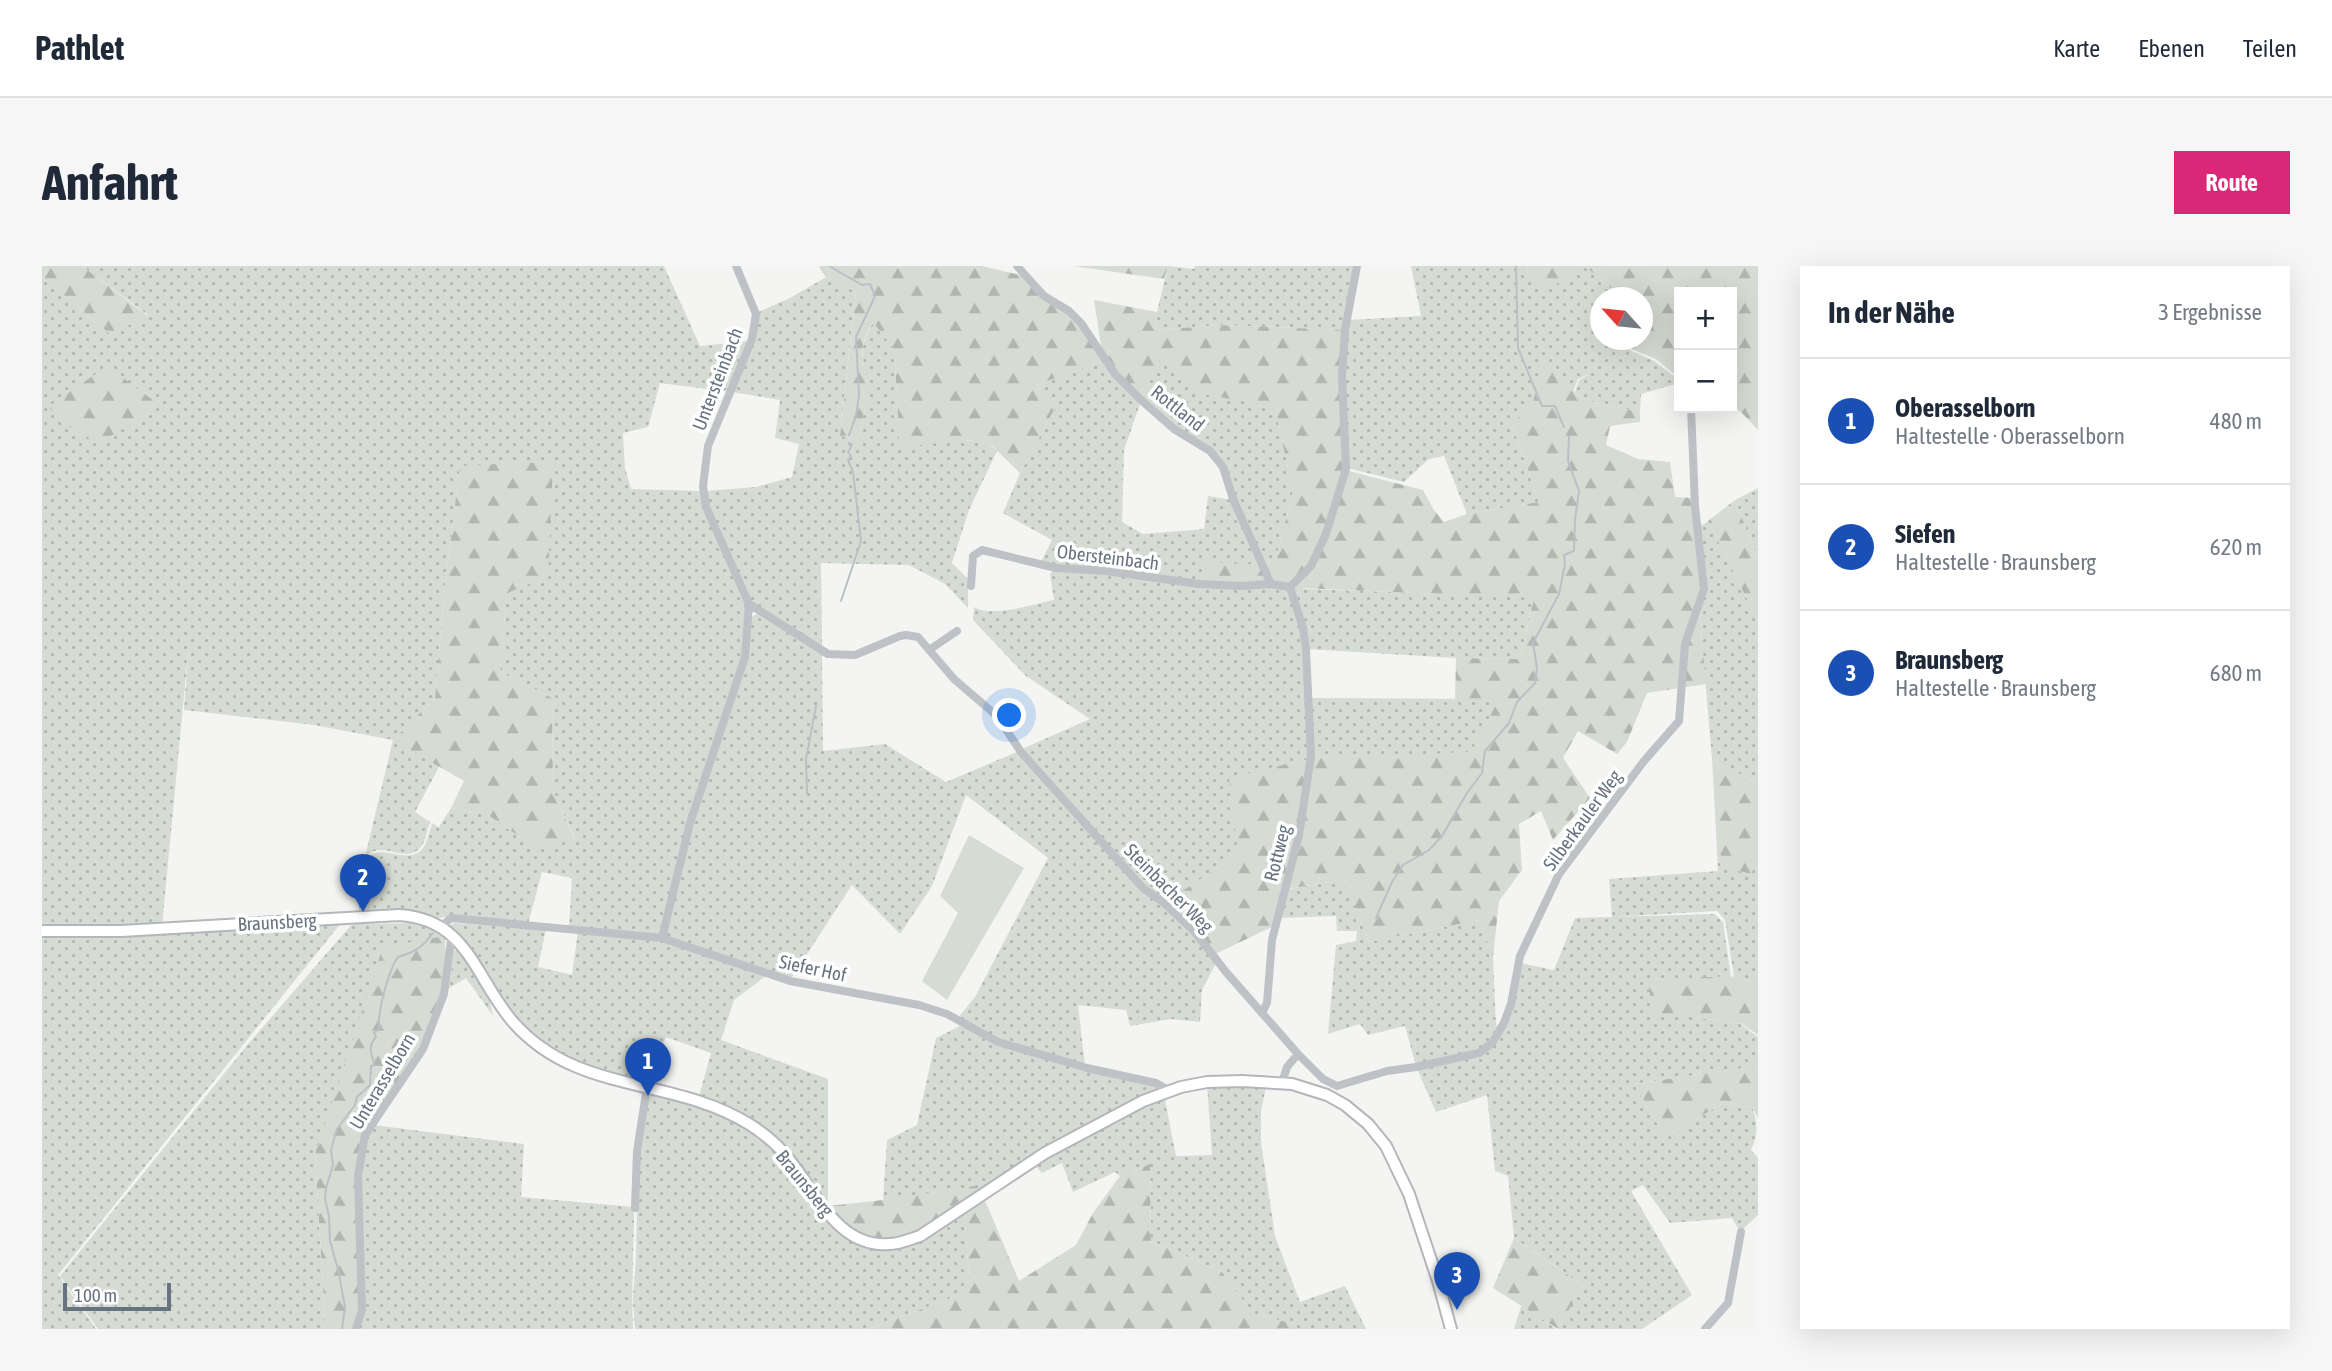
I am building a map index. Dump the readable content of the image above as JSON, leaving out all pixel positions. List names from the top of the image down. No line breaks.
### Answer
{"streets":{"main road":["Braunsberg"],"street":["Untersteinbach","Rottland","Obersteinbach","Silberkauler Weg","Rottweg","Steinbacher Weg","Siefer Hof","Unterasselborn"]},"crossings":[["Rottland","Obersteinbach"],["Rottweg","Steinbacher Weg"],["Braunsberg","Siefer Hof"],["Braunsberg","Unterasselborn"]],"scale_bar":"100 m","north":"top left","page":{"header":"Pathlet","nav":["Karte","Ebenen","Teilen"],"buttons":"Route","title":"Anfahrt","heading":["In der Nähe","3 Ergebnisse"],"map_buttons":["+","−"],"list":[{"mark":"1","name":"Oberasselborn","note":"Haltestelle · Oberasselborn","value":"480 m"},{"mark":"2","name":"Siefen","note":"Haltestelle · Braunsberg","value":"620 m"},{"mark":"3","name":"Braunsberg","note":"Haltestelle · Braunsberg","value":"680 m"}],"pins":["2","1","3"],"scale":"100 m"}}
